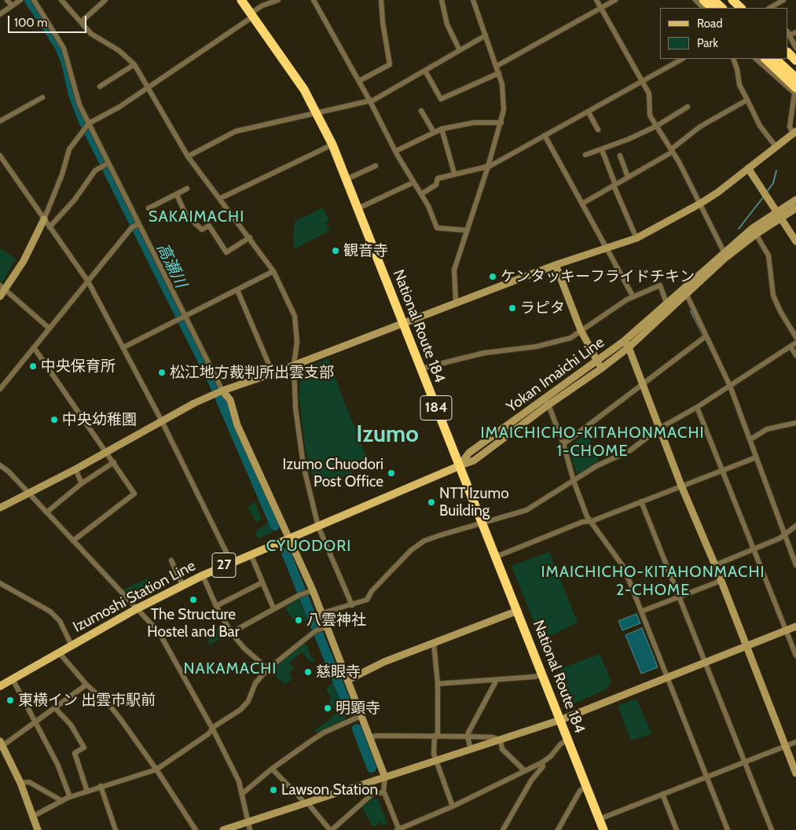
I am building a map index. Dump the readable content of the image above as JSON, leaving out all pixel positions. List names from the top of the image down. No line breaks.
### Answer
{"streets":{"highway":["National Route 184","184"],"main road":["27","Izumoshi Station Line"],"street":["Yokan Imaichi Line"]},"crossings":[["National Route 184","Yokan Imaichi Line"],["National Route 184","Izumoshi Station Line"],["Yokan Imaichi Line","Izumoshi Station Line"]],"districts":["SAKAIMACHI","IMAICHICHO-KITAHONMACHI 1-CHOME","Izumo","CYUODORI","IMAICHICHO-KITAHONMACHI 2-CHOME","NAKAMACHI"],"water":["高瀬川"],"places":["観音寺","ケンタッキーフライドチキン","ラピタ","中央保育所","松江地方裁判所出雲支部","中央幼稚園","Izumo Chuodori Post Office","NTT Izumo Building","The Structure Hostel and Bar","八雲神社","慈眼寺","東横イン 出雲市駅前","明顕寺","Lawson Station"],"legend":["Road","Park"],"scale_bar":"100 m"}
